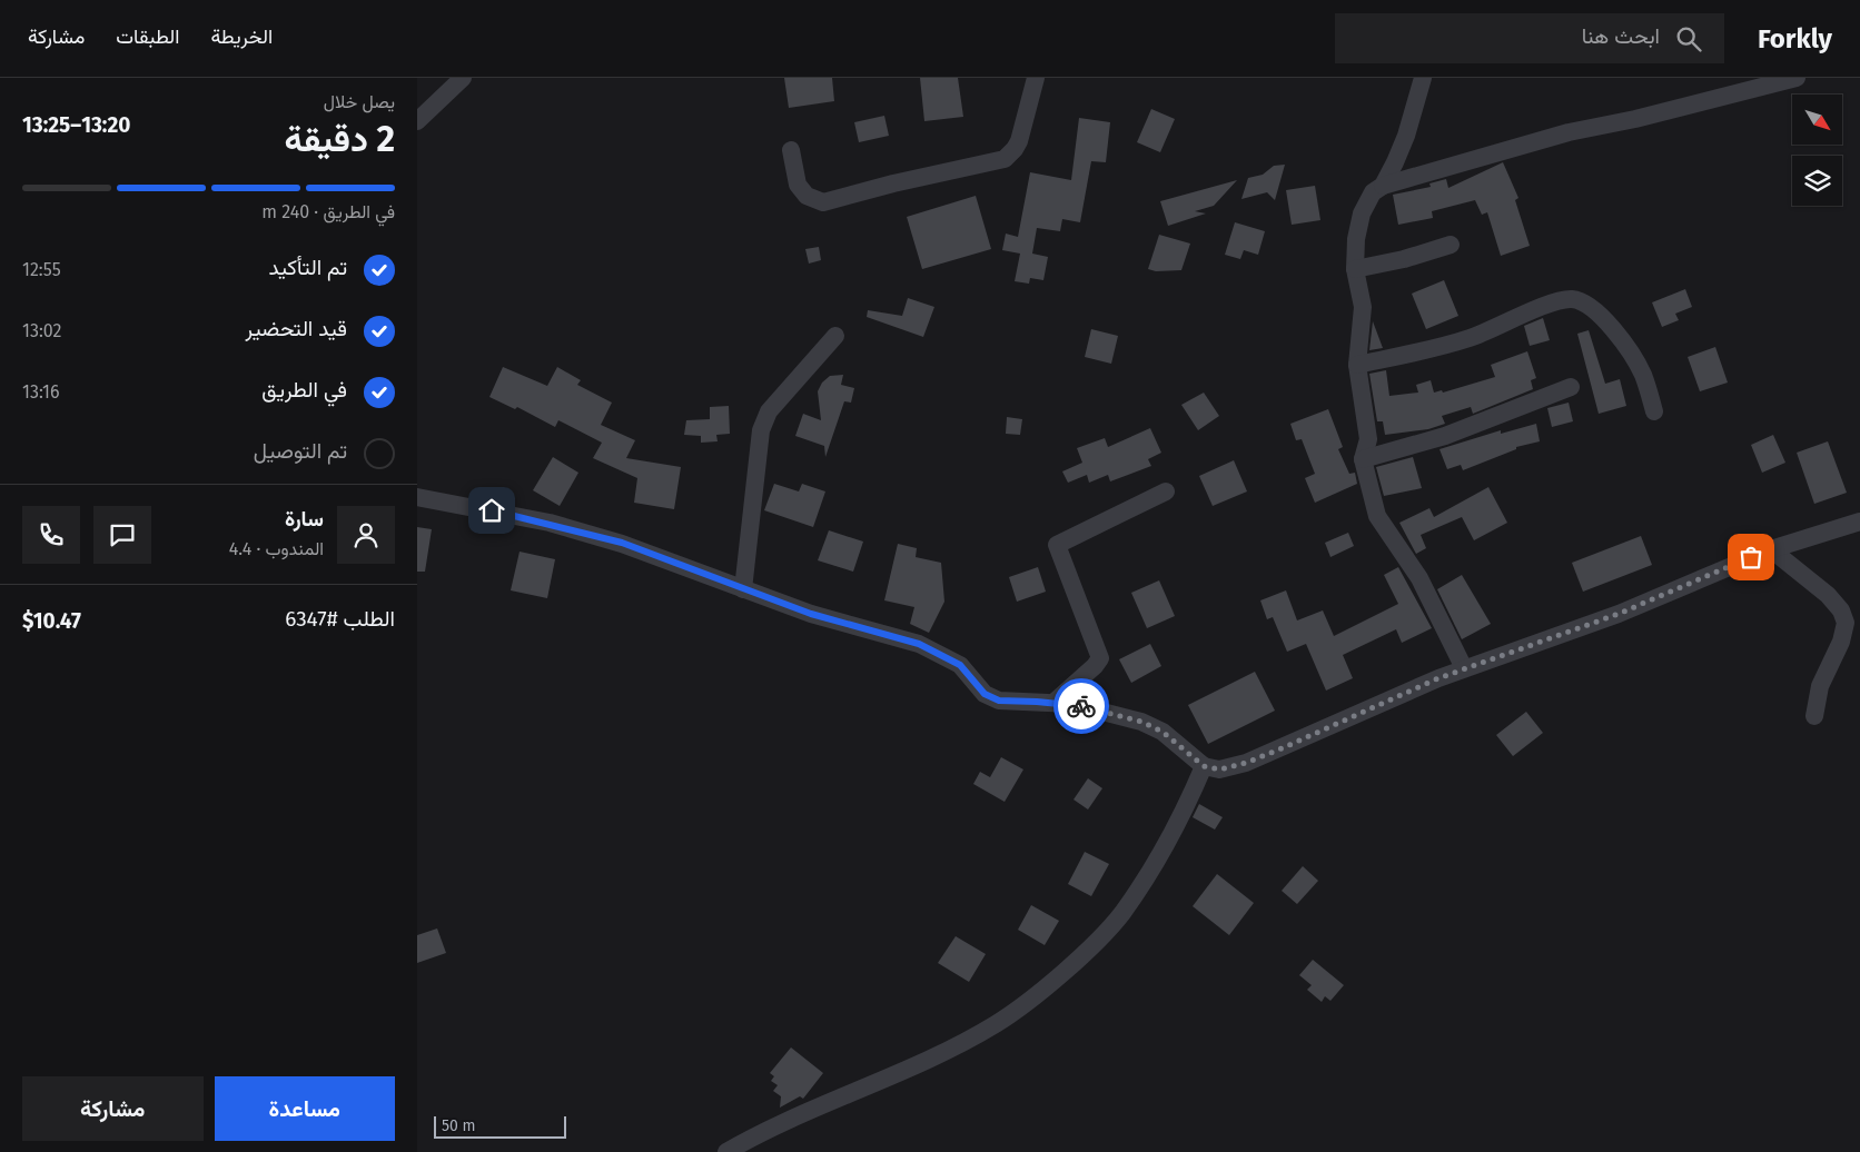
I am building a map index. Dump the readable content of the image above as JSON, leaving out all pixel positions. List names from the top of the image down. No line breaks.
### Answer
{"scale_bar":"50 m","north":"bottom right","page":{"header":"Forkly","search":"ابحث هنا","nav":["الخريطة","الطبقات","مشاركة"],"heading":["2 دقيقة","يصل خلال","13:20–13:25"],"panel":["سارة","المندوب · 4.4","الطلب #6347","$10.47"],"bar":"في الطريق · 240 m","list":[["تم التأكيد","12:55"],["قيد التحضير","13:02"],["في الطريق","13:16"],"تم التوصيل"],"buttons":["مساعدة","مشاركة"],"scale":"50 m"}}
